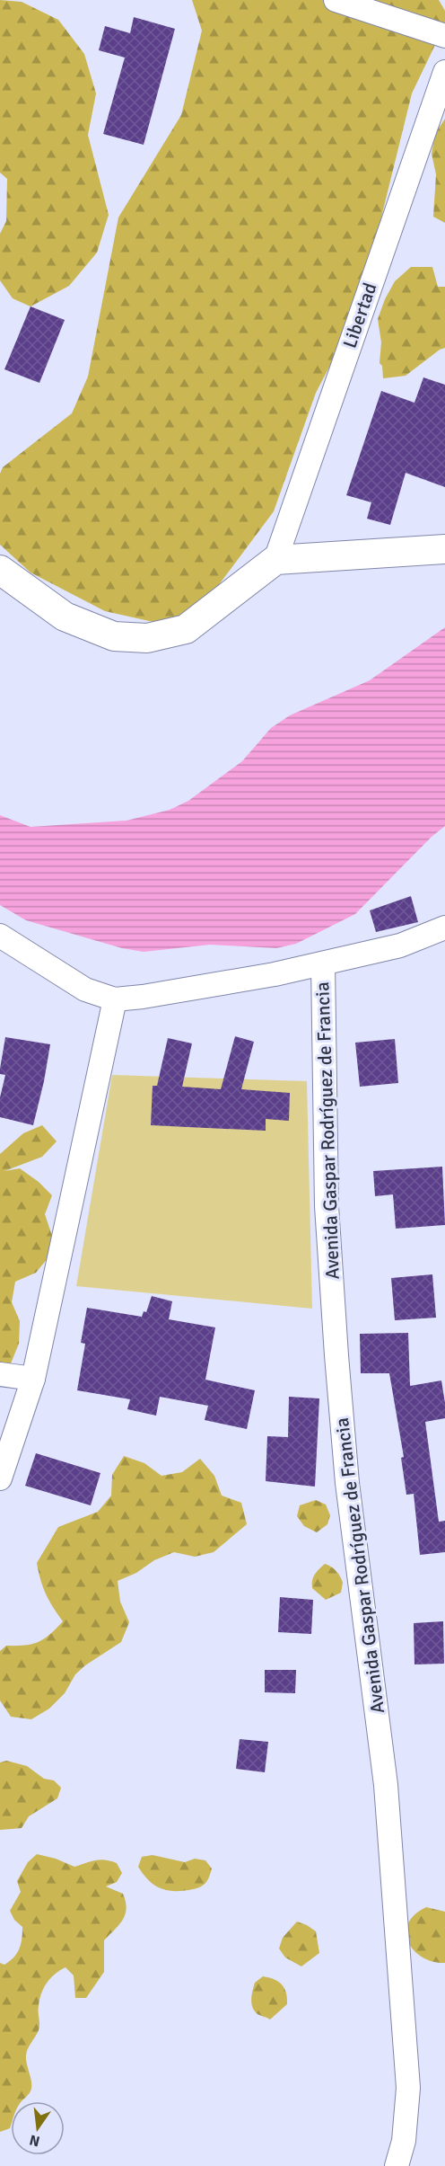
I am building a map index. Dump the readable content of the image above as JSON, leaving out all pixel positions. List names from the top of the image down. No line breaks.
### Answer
{"streets":{"street":["Libertad","Avenida Gaspar Rodríguez de Francia"]},"north":"bottom"}
